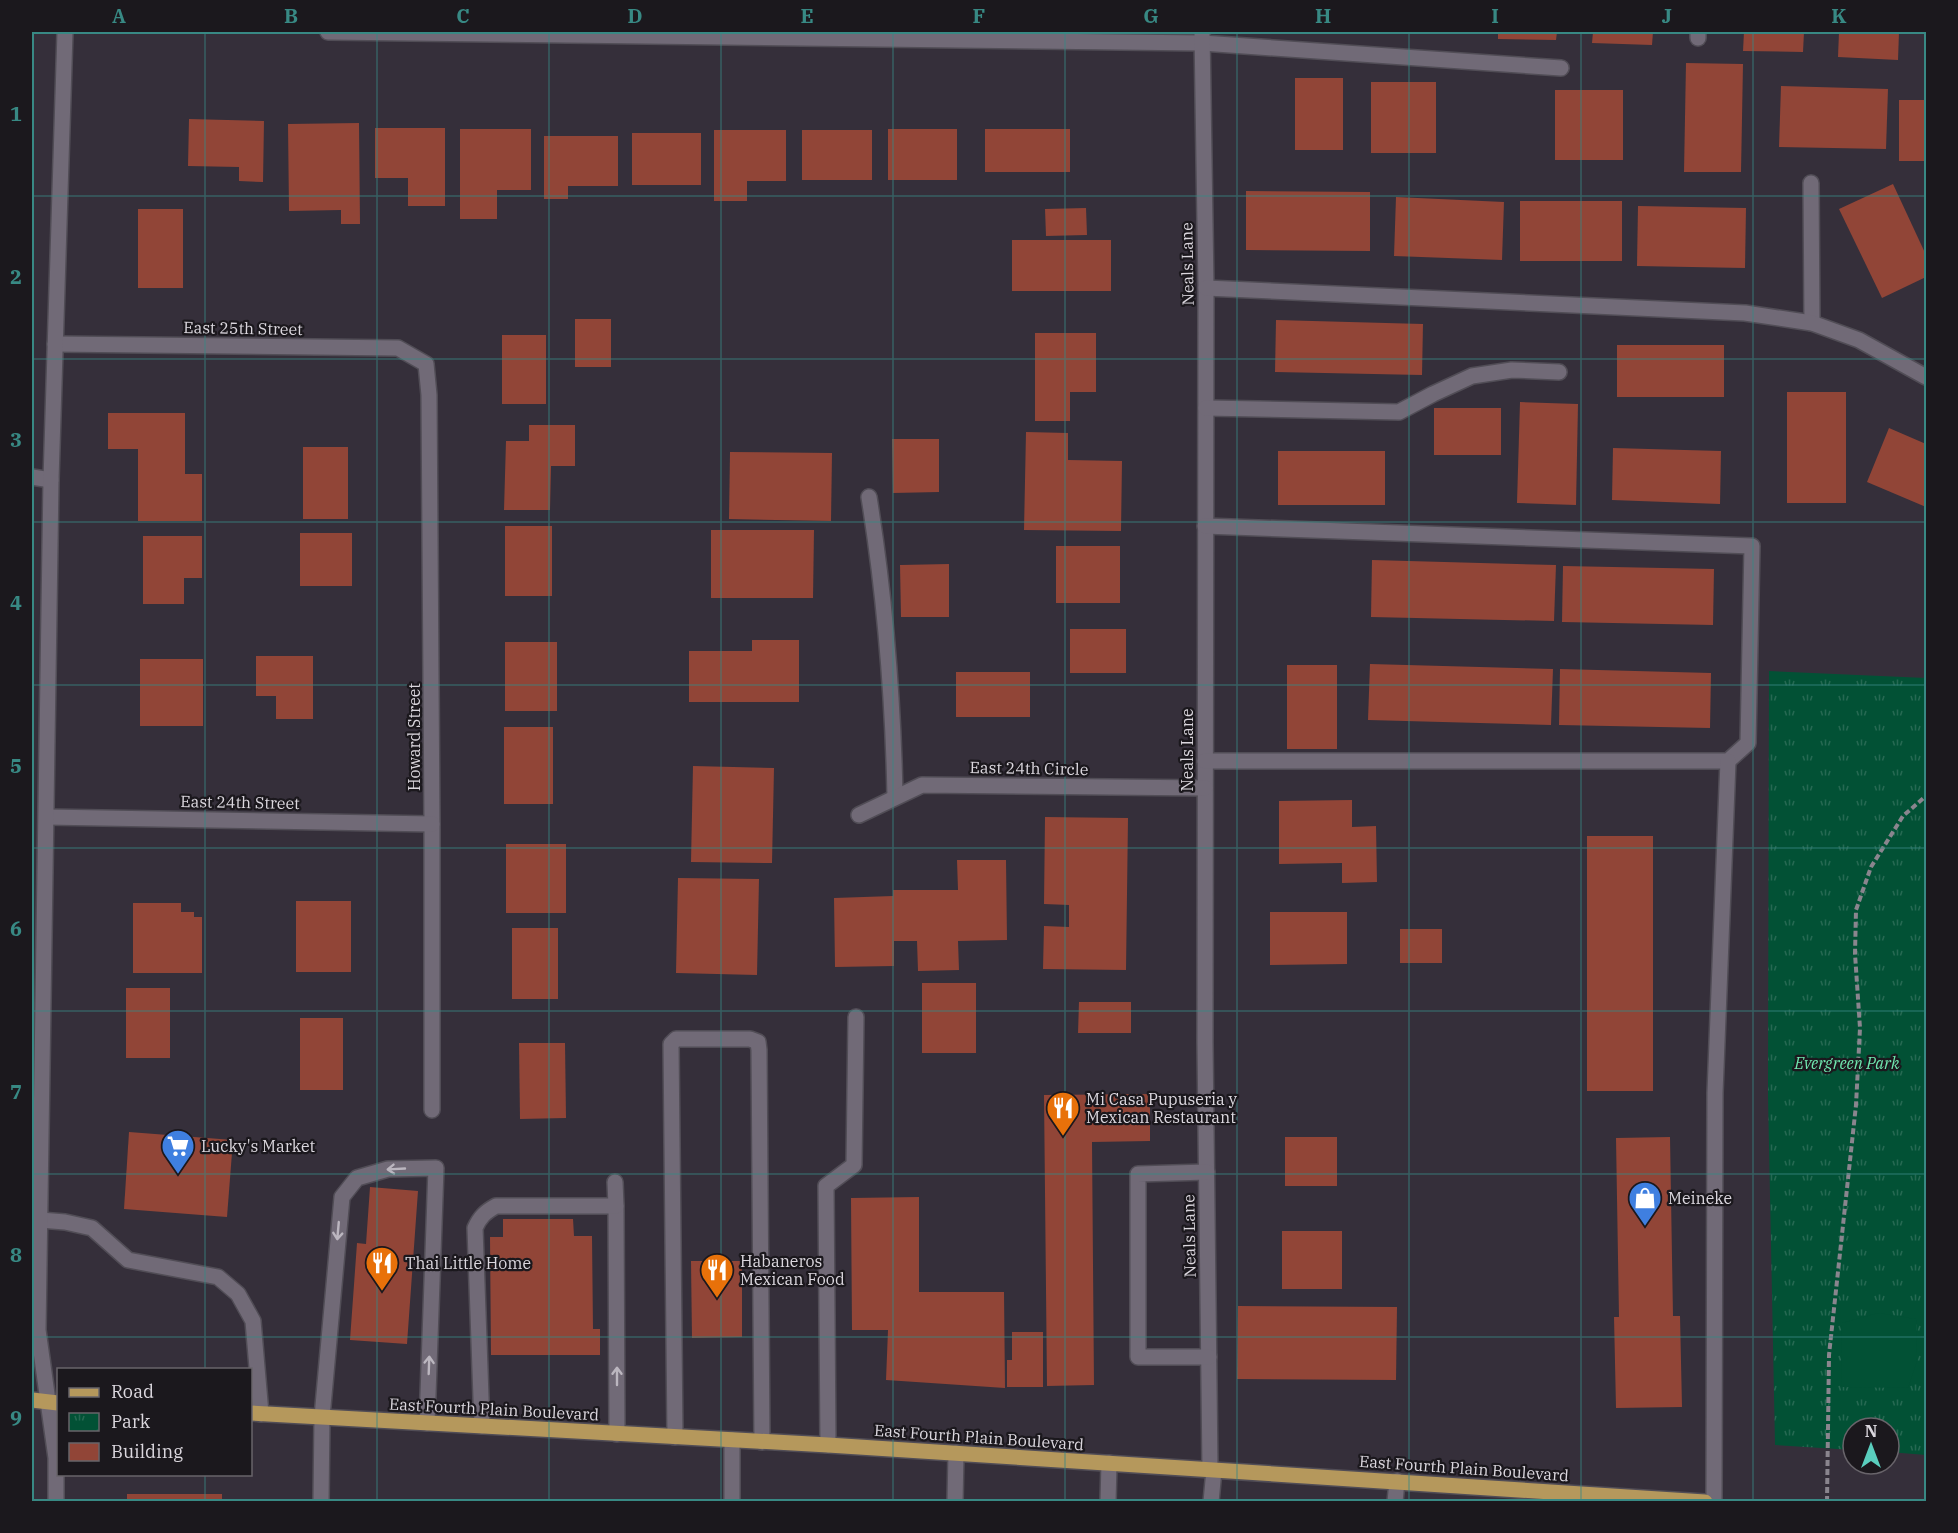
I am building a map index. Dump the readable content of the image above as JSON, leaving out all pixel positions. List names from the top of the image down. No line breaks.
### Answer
{"streets":{"main road":["East Fourth Plain Boulevard"],"street":["Neals Lane","East 25th Street","Howard Street","East 24th Circle","East 24th Street"]},"crossings":[["Neals Lane","East 24th Circle"],["Neals Lane","East Fourth Plain Boulevard"],["East 25th Street","Howard Street"],["Howard Street","East 24th Street"]],"parks":["Evergreen Park"],"places":{"restaurant":["Mi Casa Pupuseria y Mexican Restaurant","Thai Little Home","Habaneros Mexican Food"],"supermarket":["Lucky's Market"],"shop":["Meineke"]},"legend":["Road","Park","Building"],"north":"top","grid":{"columns":["A","B","C","D","E","F","G","H","I","J","K"],"rows":["1","2","3","4","5","6","7","8","9"]}}
